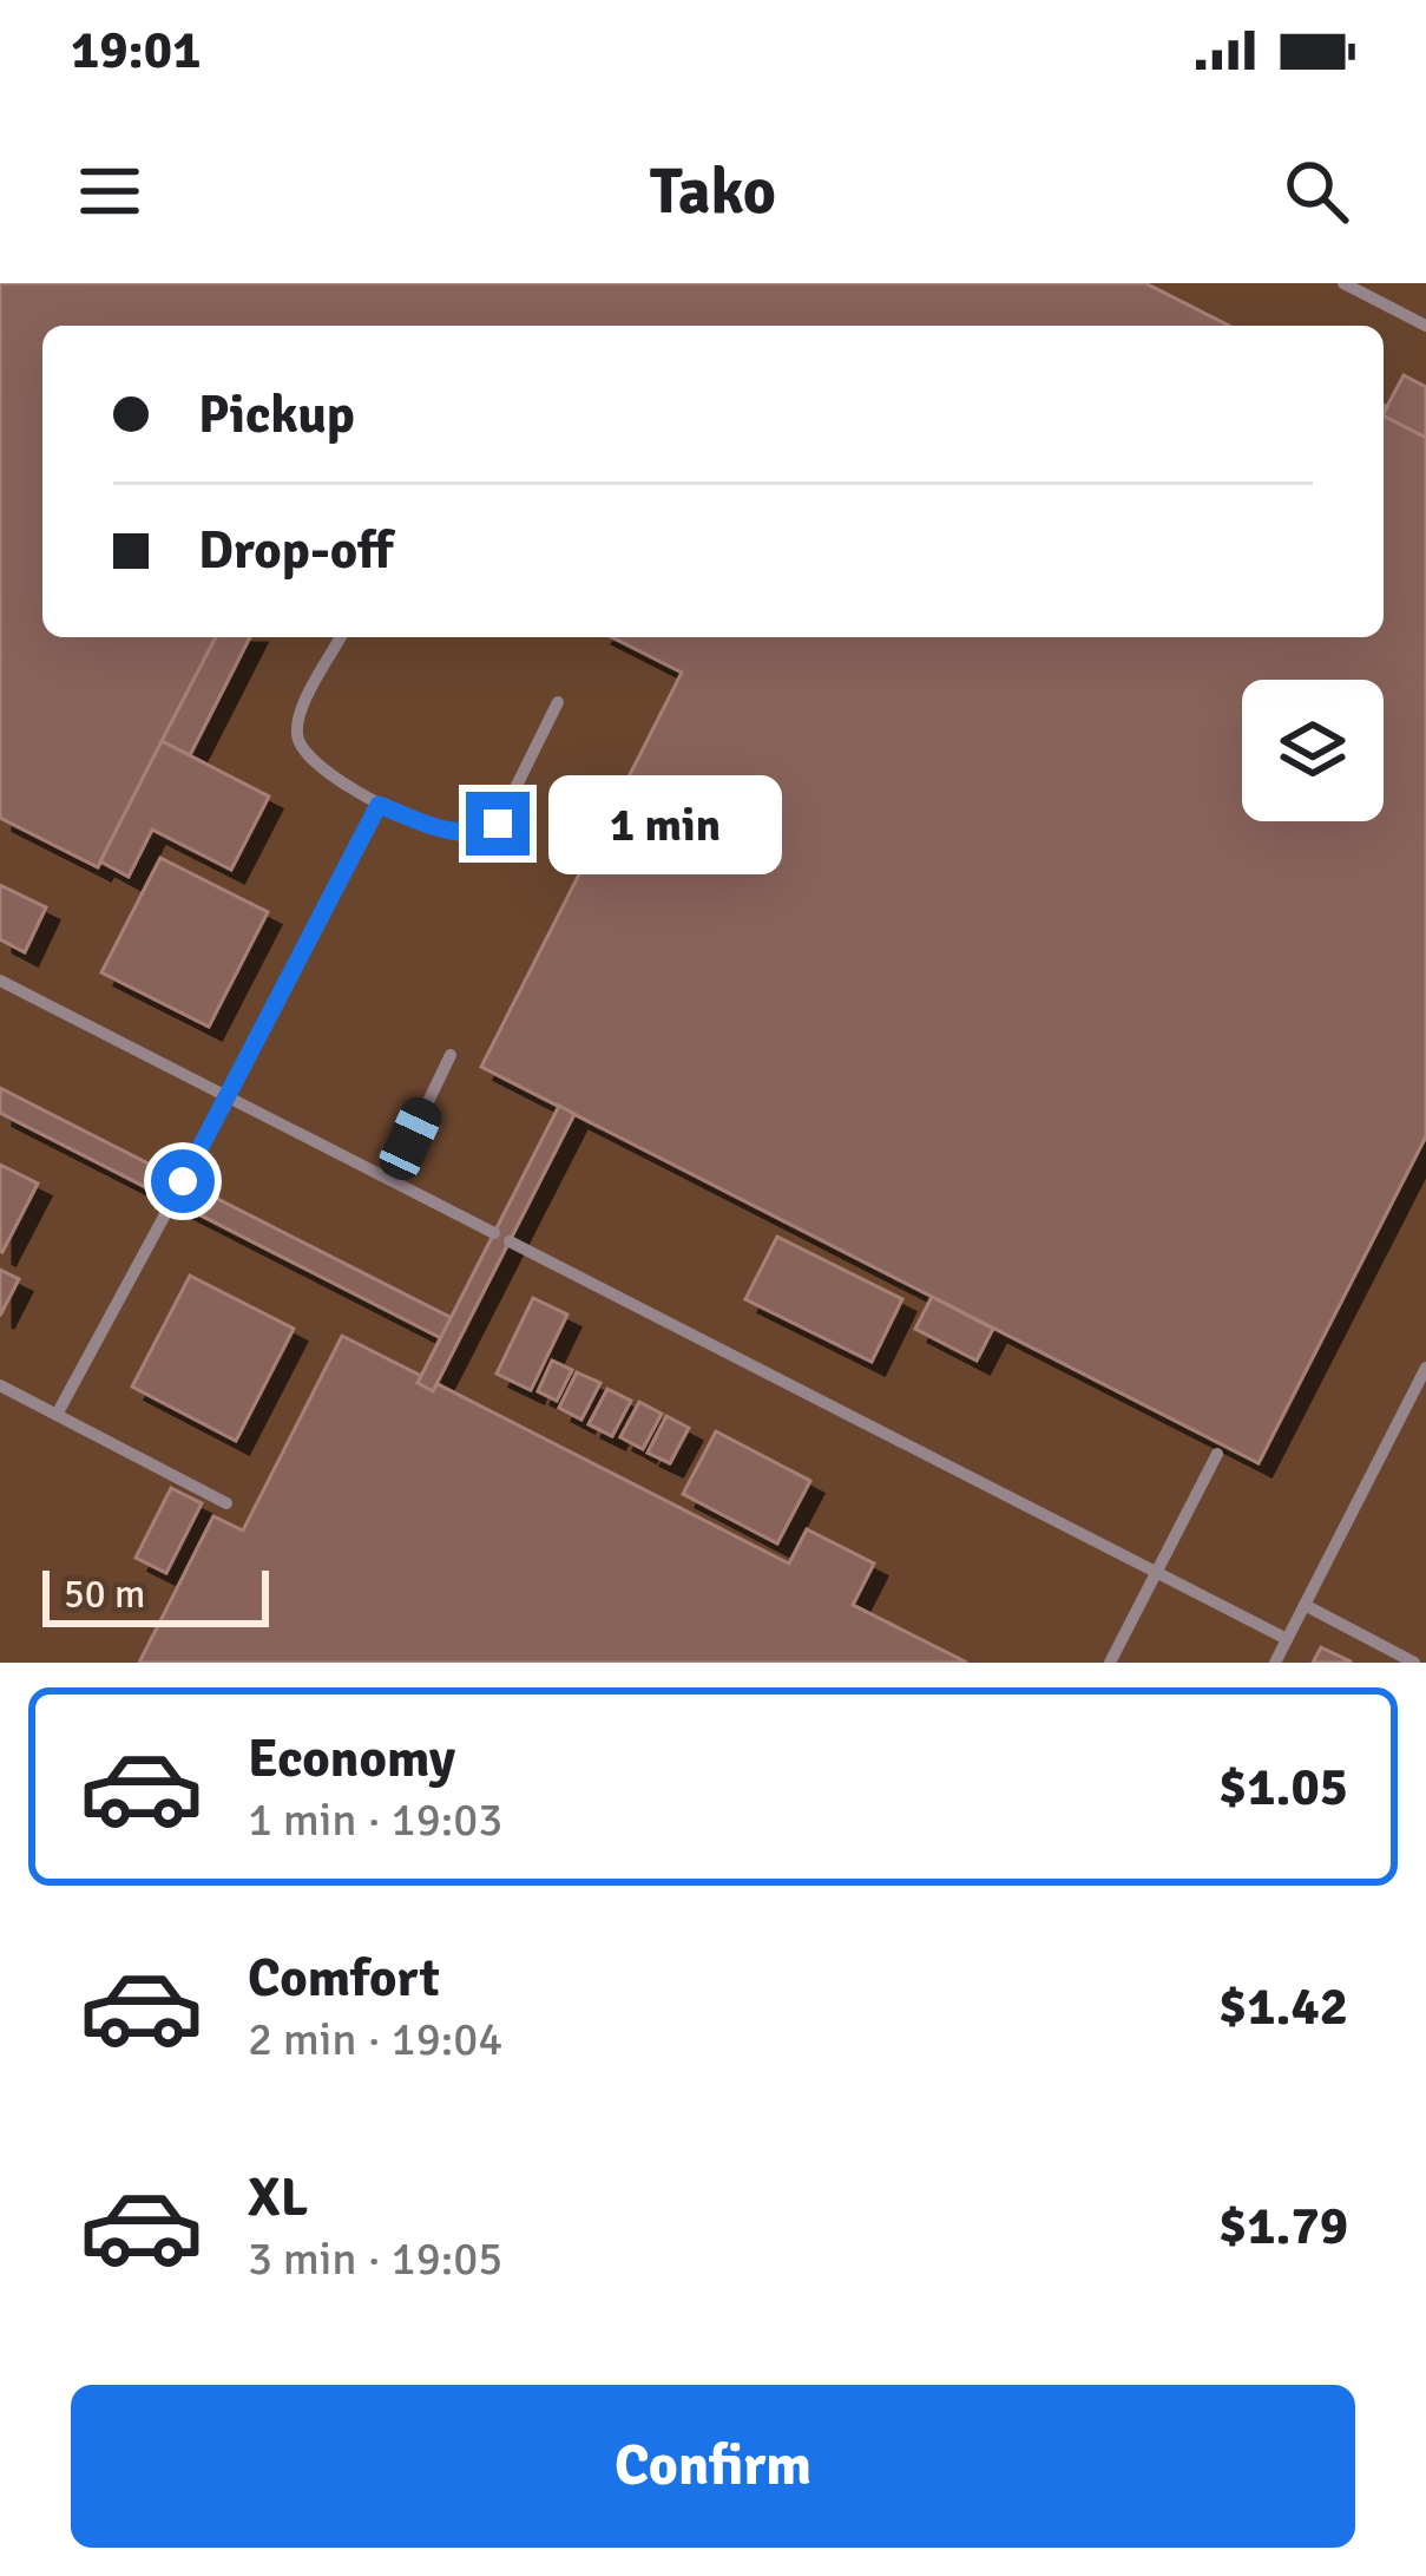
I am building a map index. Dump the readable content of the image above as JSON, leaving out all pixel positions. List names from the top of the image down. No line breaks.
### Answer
{"scale_bar":"50 m","page":{"status":"19:01","header":"Tako","banner":["Pickup","Drop-off"],"bubble":"1 min","scale":"50 m","list":[{"name":"Economy","note":"1 min · 19:03","value":"$1.05"},{"name":"Comfort","note":"2 min · 19:04","value":"$1.42"},{"name":"XL","note":"3 min · 19:05","value":"$1.79"}],"buttons":"Confirm"}}
